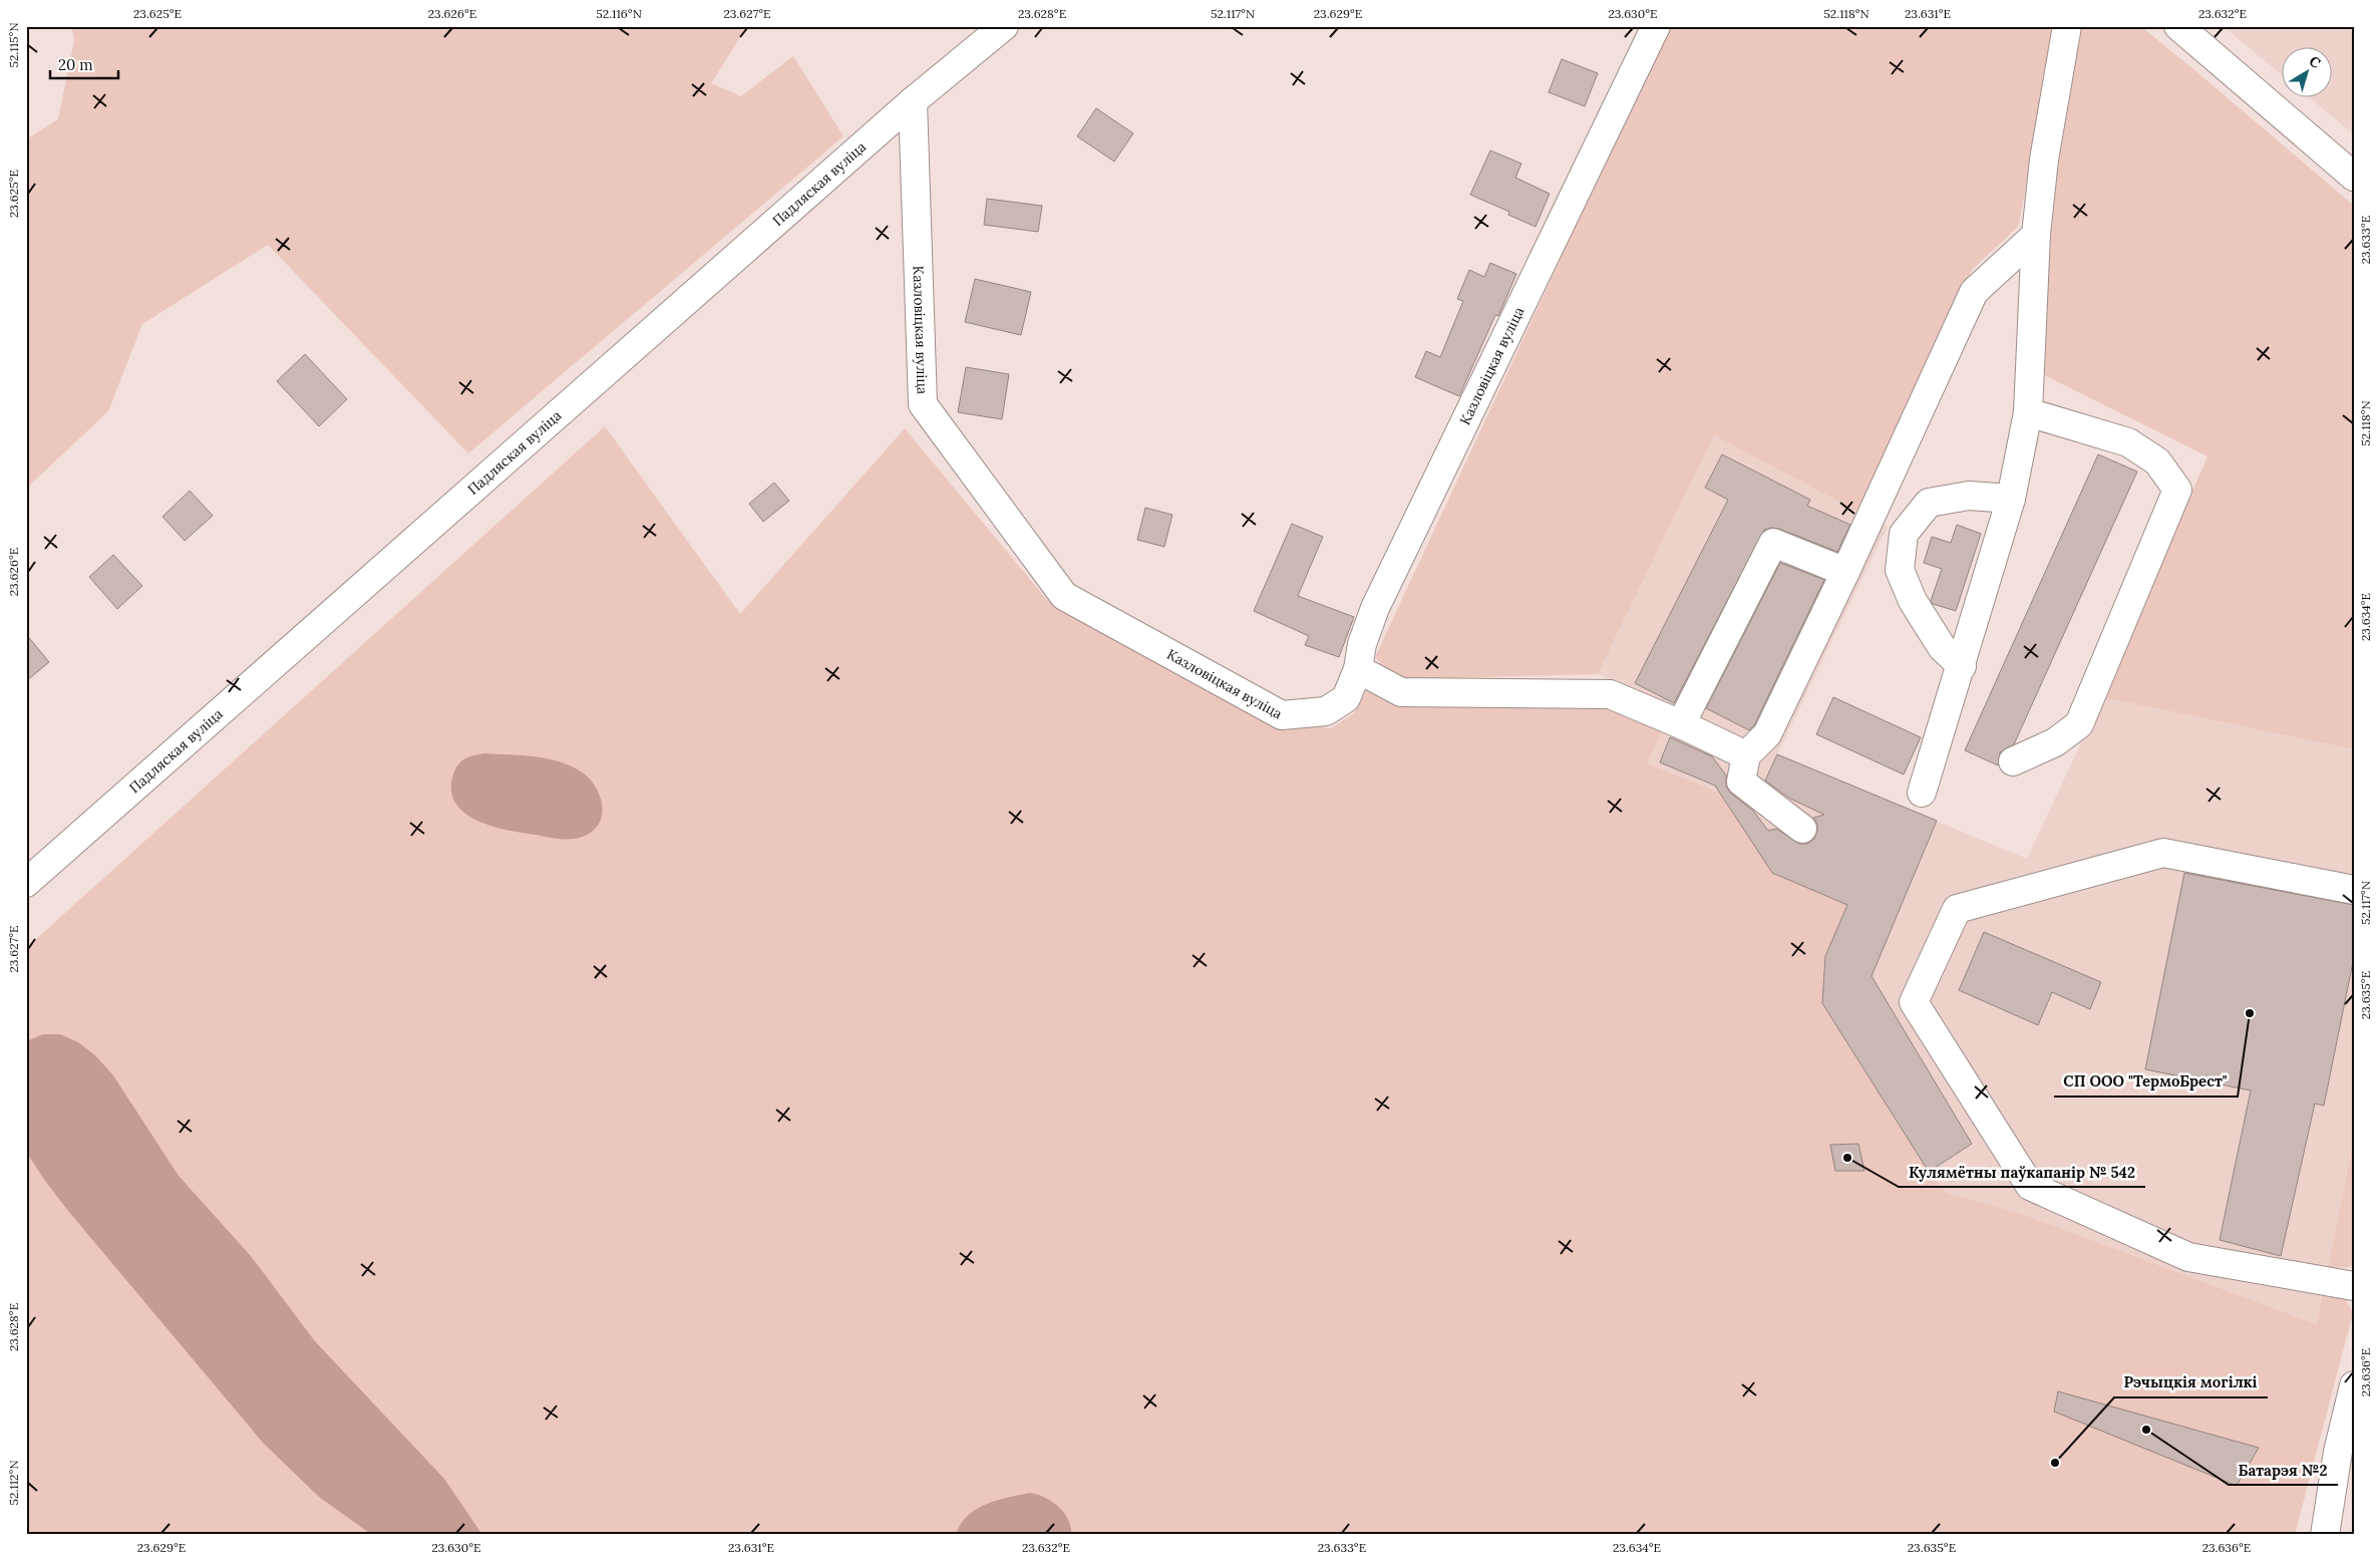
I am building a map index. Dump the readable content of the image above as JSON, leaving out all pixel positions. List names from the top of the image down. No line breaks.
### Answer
{"streets":{"street":["Падляская вуліца","Казловіцкая вуліца"]},"crossings":[["Падляская вуліца","Казловіцкая вуліца"]],"places":["СП ООО \"ТермоБрест\"","Кулямётны паўкапанір № 542","Батарэя №2","Рэчыцкія могілкі"],"scale_bar":"20 m","north":"top right","coordinates":["23.625°E","23.626°E","52.116°N","23.627°E","23.628°E","52.117°N","23.629°E","23.630°E","52.118°N","23.631°E","23.632°E","52.115°N","23.633°E","23.634°E","23.635°E","23.636°E","52.112°N"]}
